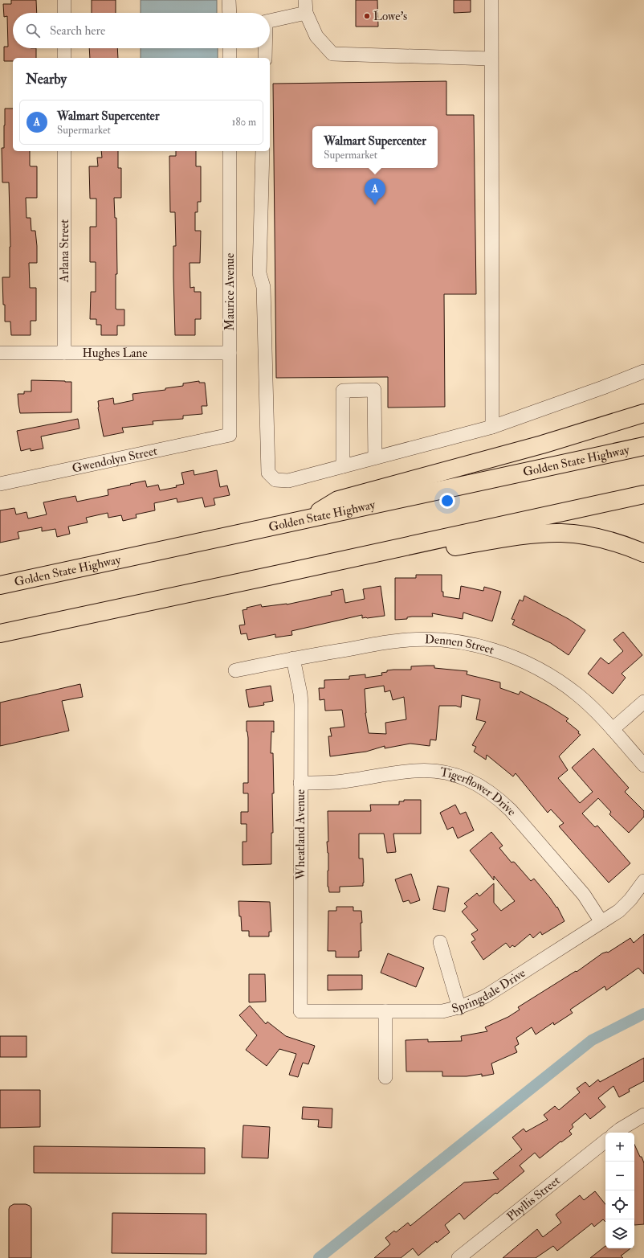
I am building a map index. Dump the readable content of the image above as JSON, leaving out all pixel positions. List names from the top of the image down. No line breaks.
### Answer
{"streets":{"highway":["Golden State Highway"],"street":["Arlana Street","Maurice Avenue","Hughes Lane","Gwendolyn Street","Dennen Street","Tigerflower Drive","Wheatland Avenue","Springdale Drive","Phyllis Street"]},"crossings":[["Arlana Street","Hughes Lane"],["Maurice Avenue","Hughes Lane"],["Maurice Avenue","Gwendolyn Street"],["Dennen Street","Wheatland Avenue"],["Tigerflower Drive","Wheatland Avenue"],["Tigerflower Drive","Springdale Drive"],["Wheatland Avenue","Springdale Drive"]],"places":["Lowe's"],"page":{"search":"Search here","heading":"Nearby","list":[{"mark":"A","name":"Walmart Supercenter","note":"Supermarket","value":"180 m"}],"popup":["Walmart Supercenter","Supermarket"],"pins":"A","map_buttons":["+","−"]}}
